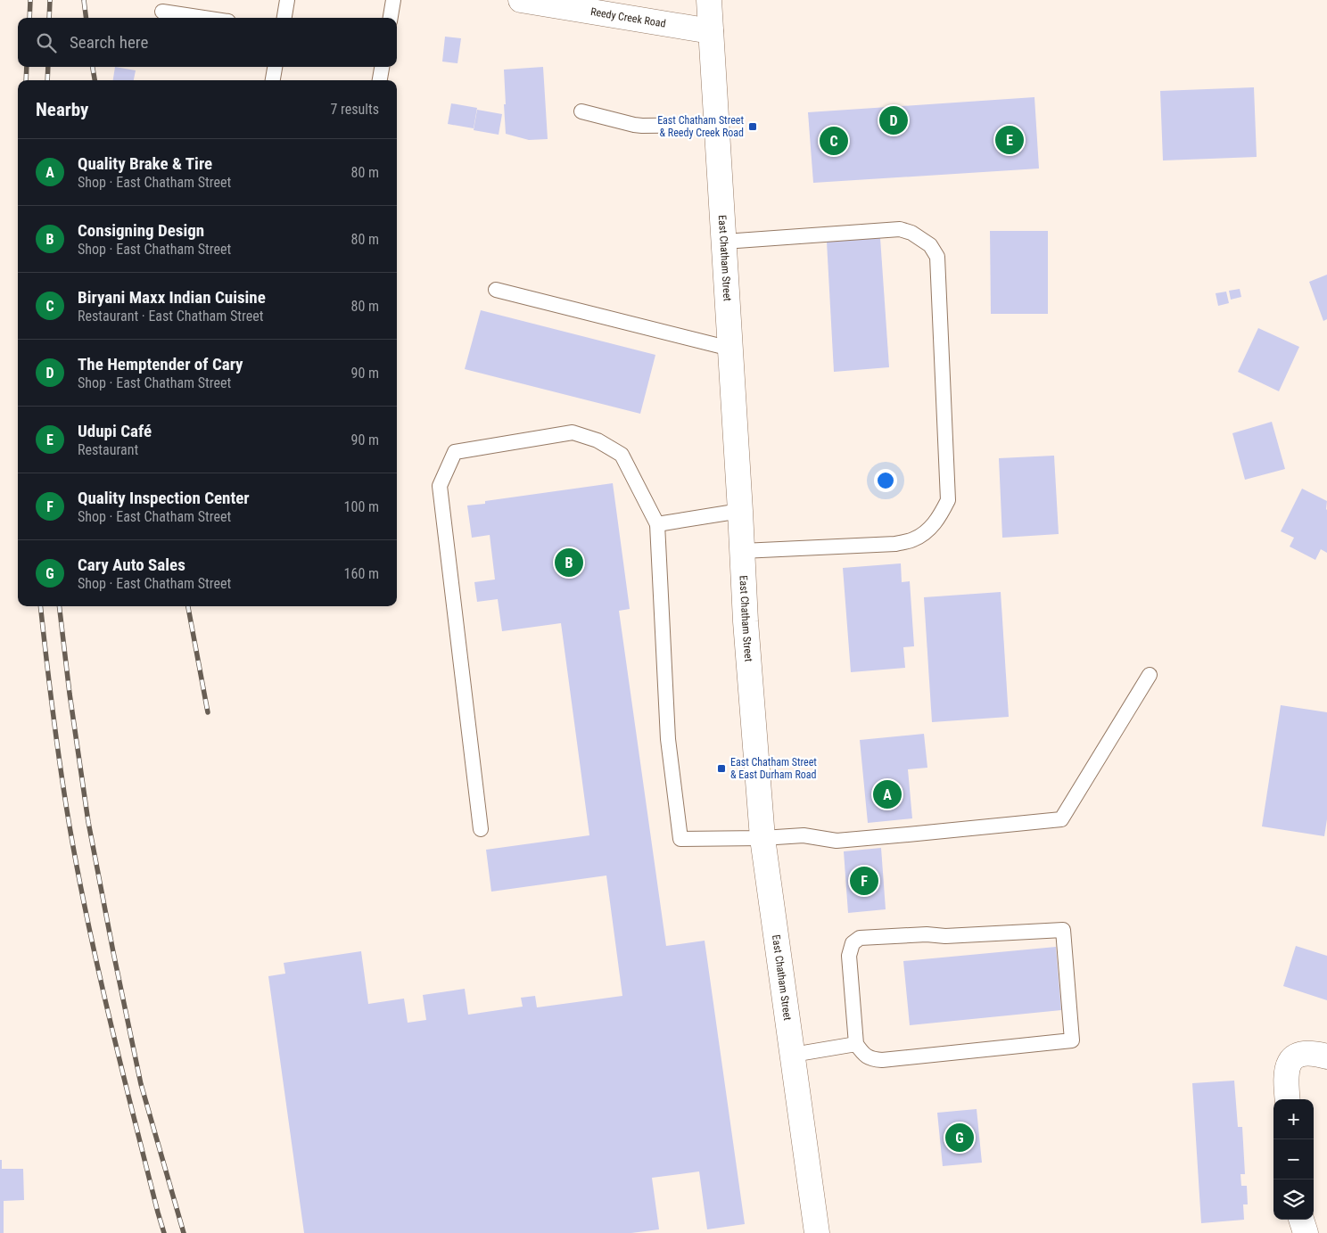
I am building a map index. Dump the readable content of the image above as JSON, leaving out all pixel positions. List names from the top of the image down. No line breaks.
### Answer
{"streets":{"main road":["Reedy Creek Road","East Chatham Street"]},"crossings":[["Reedy Creek Road","East Chatham Street"]],"places":{"transit":["East Chatham Street & Reedy Creek Road","East Chatham Street & East Durham Road"]},"page":{"search":"Search here","heading":["Nearby","7 results"],"pins":["D","E","C","B","A","F","G"],"list":[{"mark":"A","name":"Quality Brake & Tire","note":"Shop · East Chatham Street","value":"80 m"},{"mark":"B","name":"Consigning Design","note":"Shop · East Chatham Street","value":"80 m"},{"mark":"C","name":"Biryani Maxx Indian Cuisine","note":"Restaurant · East Chatham Street","value":"80 m"},{"mark":"D","name":"The Hemptender of Cary","note":"Shop · East Chatham Street","value":"90 m"},{"mark":"E","name":"Udupi Café","note":"Restaurant","value":"90 m"},{"mark":"F","name":"Quality Inspection Center","note":"Shop · East Chatham Street","value":"100 m"},{"mark":"G","name":"Cary Auto Sales","note":"Shop · East Chatham Street","value":"160 m"}],"map_buttons":["+","−"]}}
